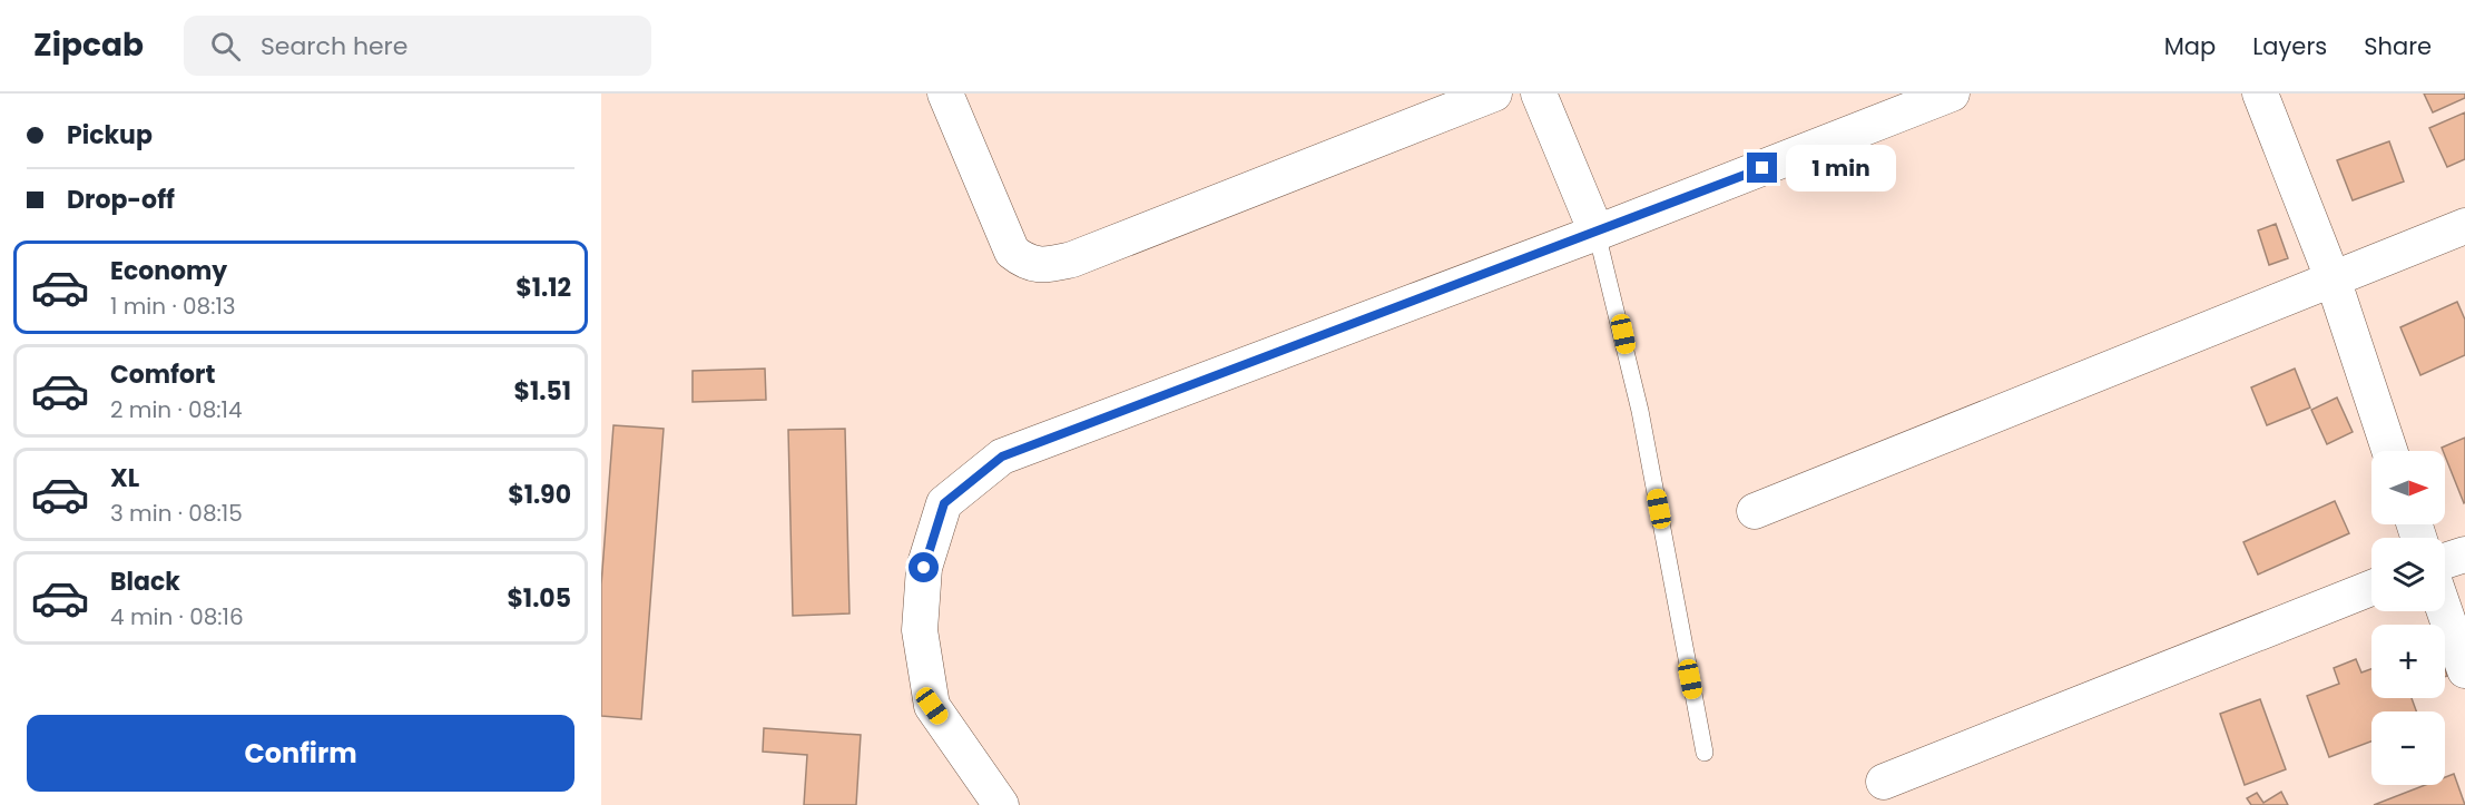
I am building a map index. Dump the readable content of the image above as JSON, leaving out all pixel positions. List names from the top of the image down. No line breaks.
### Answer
{"north":"right","page":{"header":"Zipcab","search":"Search here","nav":["Map","Layers","Share"],"banner":["Pickup","Drop-off"],"bubble":"1 min","list":[{"name":"Economy","note":"1 min · 08:13","value":"$1.12"},{"name":"Comfort","note":"2 min · 08:14","value":"$1.51"},{"name":"XL","note":"3 min · 08:15","value":"$1.90"},{"name":"Black","note":"4 min · 08:16","value":"$1.05"}],"map_buttons":["+","−"],"buttons":"Confirm"}}
